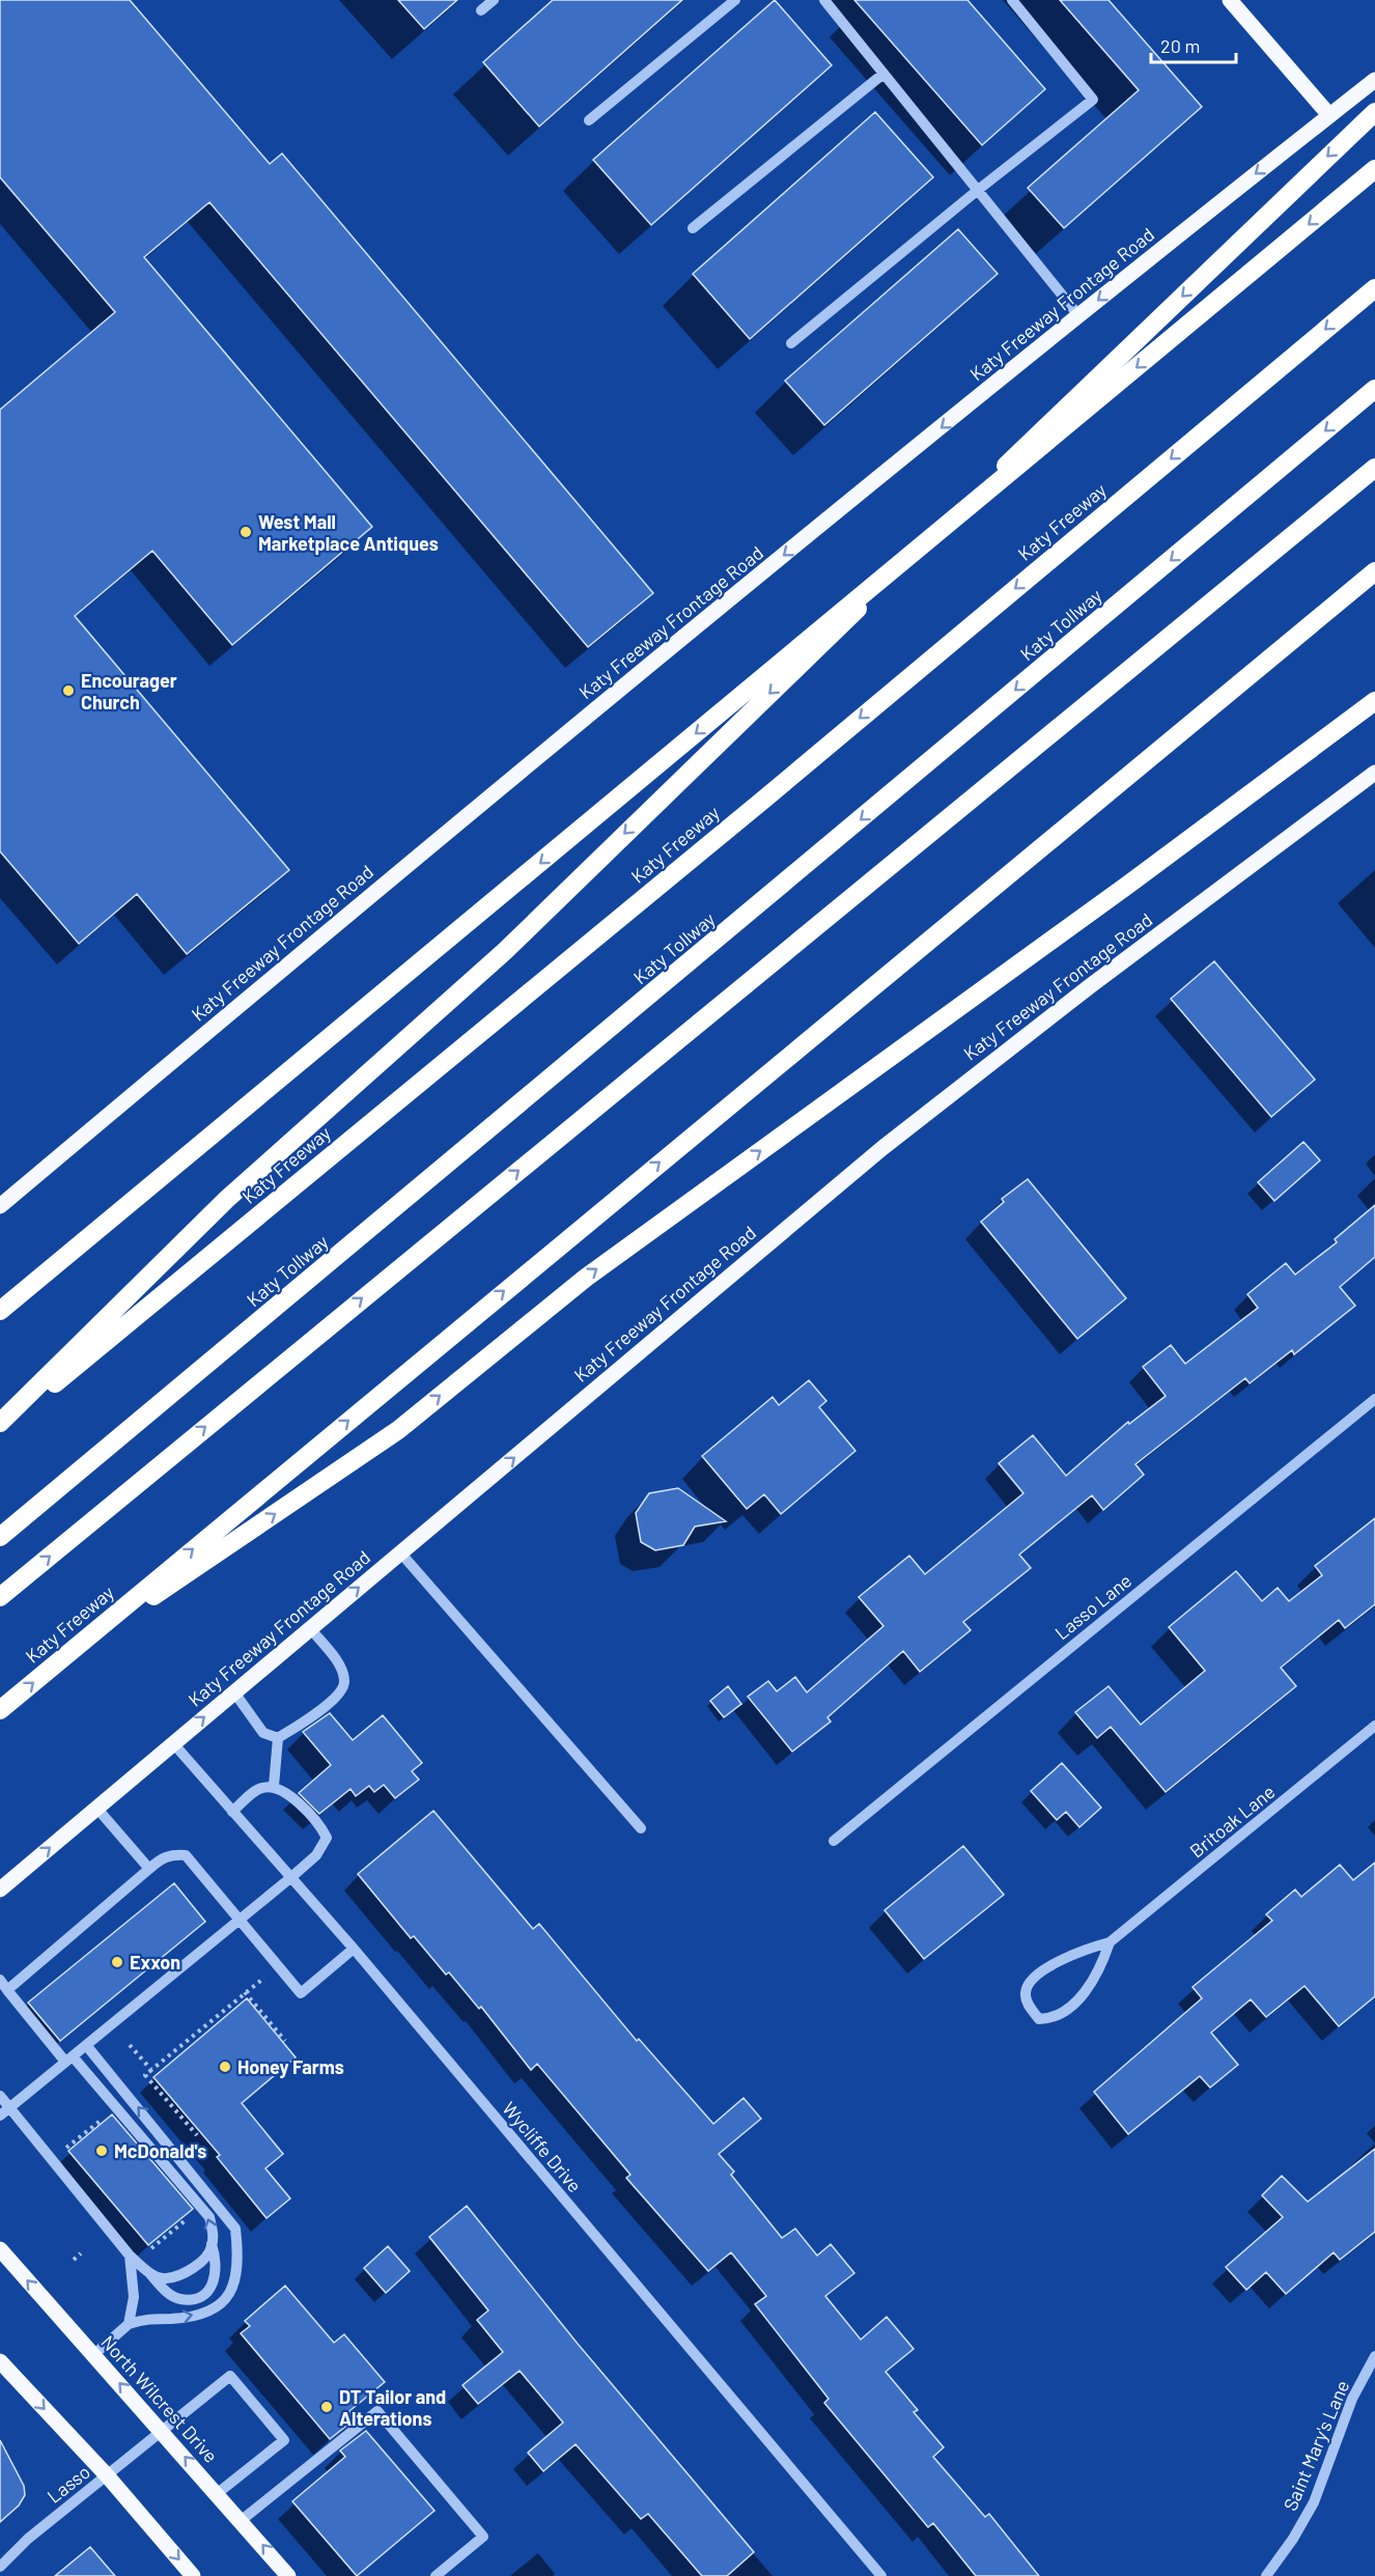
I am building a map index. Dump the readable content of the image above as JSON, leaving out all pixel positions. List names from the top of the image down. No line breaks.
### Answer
{"streets":{"highway":["Katy Freeway","Katy Tollway"],"main road":["Katy Freeway Frontage Road","North Wilcrest Drive"],"street":["Lasso Lane","Britoak Lane","Wycliffe Drive","Saint Mary's Lane","Lasso"]},"crossings":[["Katy Freeway Frontage Road","Wycliffe Drive"],["North Wilcrest Drive","Lasso"]],"places":["West Mall Marketplace Antiques","Encourager Church","Exxon","Honey Farms","McDonald's","DT Tailor and Alterations"],"scale_bar":"20 m"}
